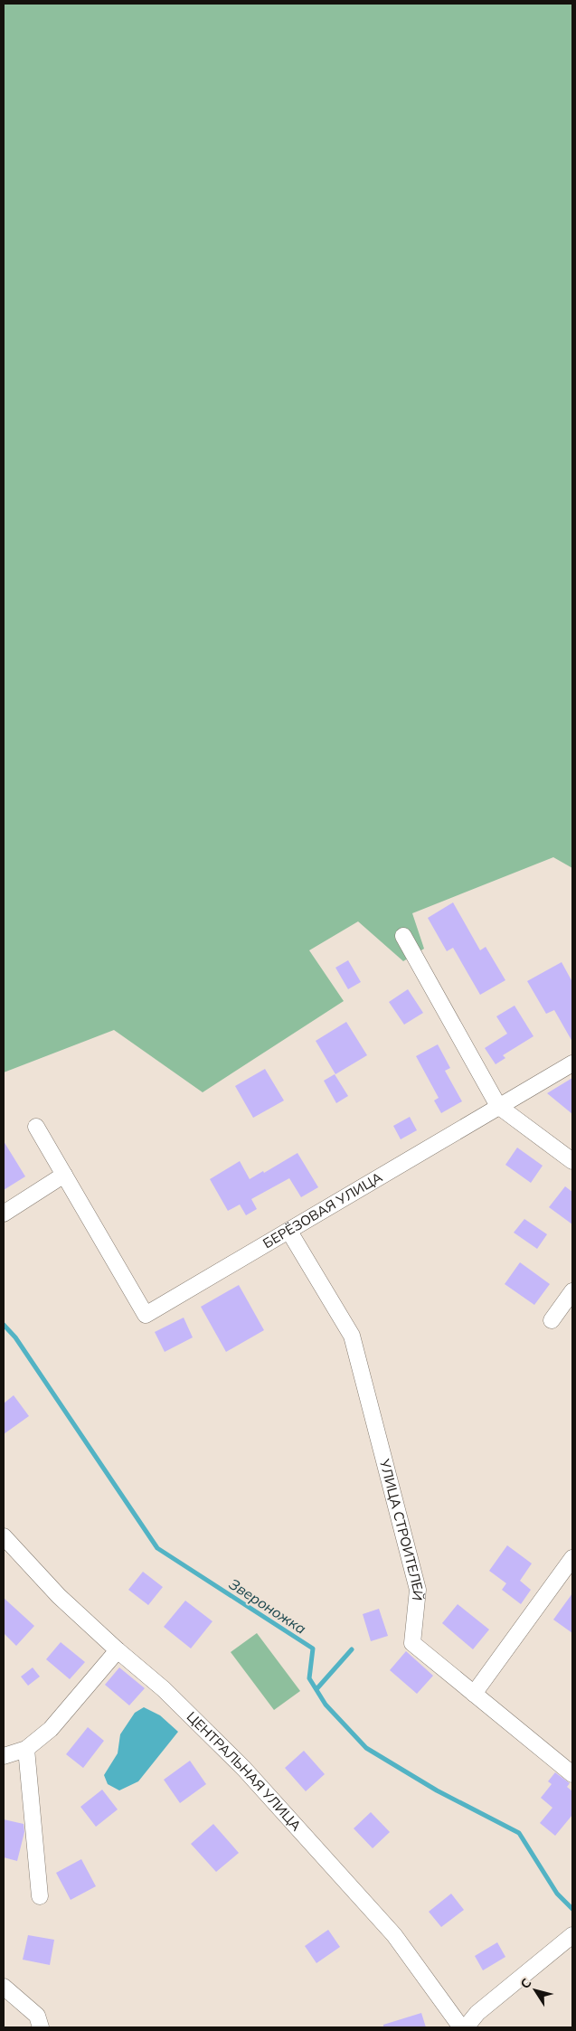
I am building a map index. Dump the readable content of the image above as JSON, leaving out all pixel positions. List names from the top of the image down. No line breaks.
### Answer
{"streets":{"street":["БЕРЁЗОВАЯ УЛИЦА","УЛИЦА СТРОИТЕЛЕЙ","ЦЕНТРАЛЬНАЯ УЛИЦА"]},"crossings":[["БЕРЁЗОВАЯ УЛИЦА","УЛИЦА СТРОИТЕЛЕЙ"]],"water":["Звероножка"],"north":"top left"}
